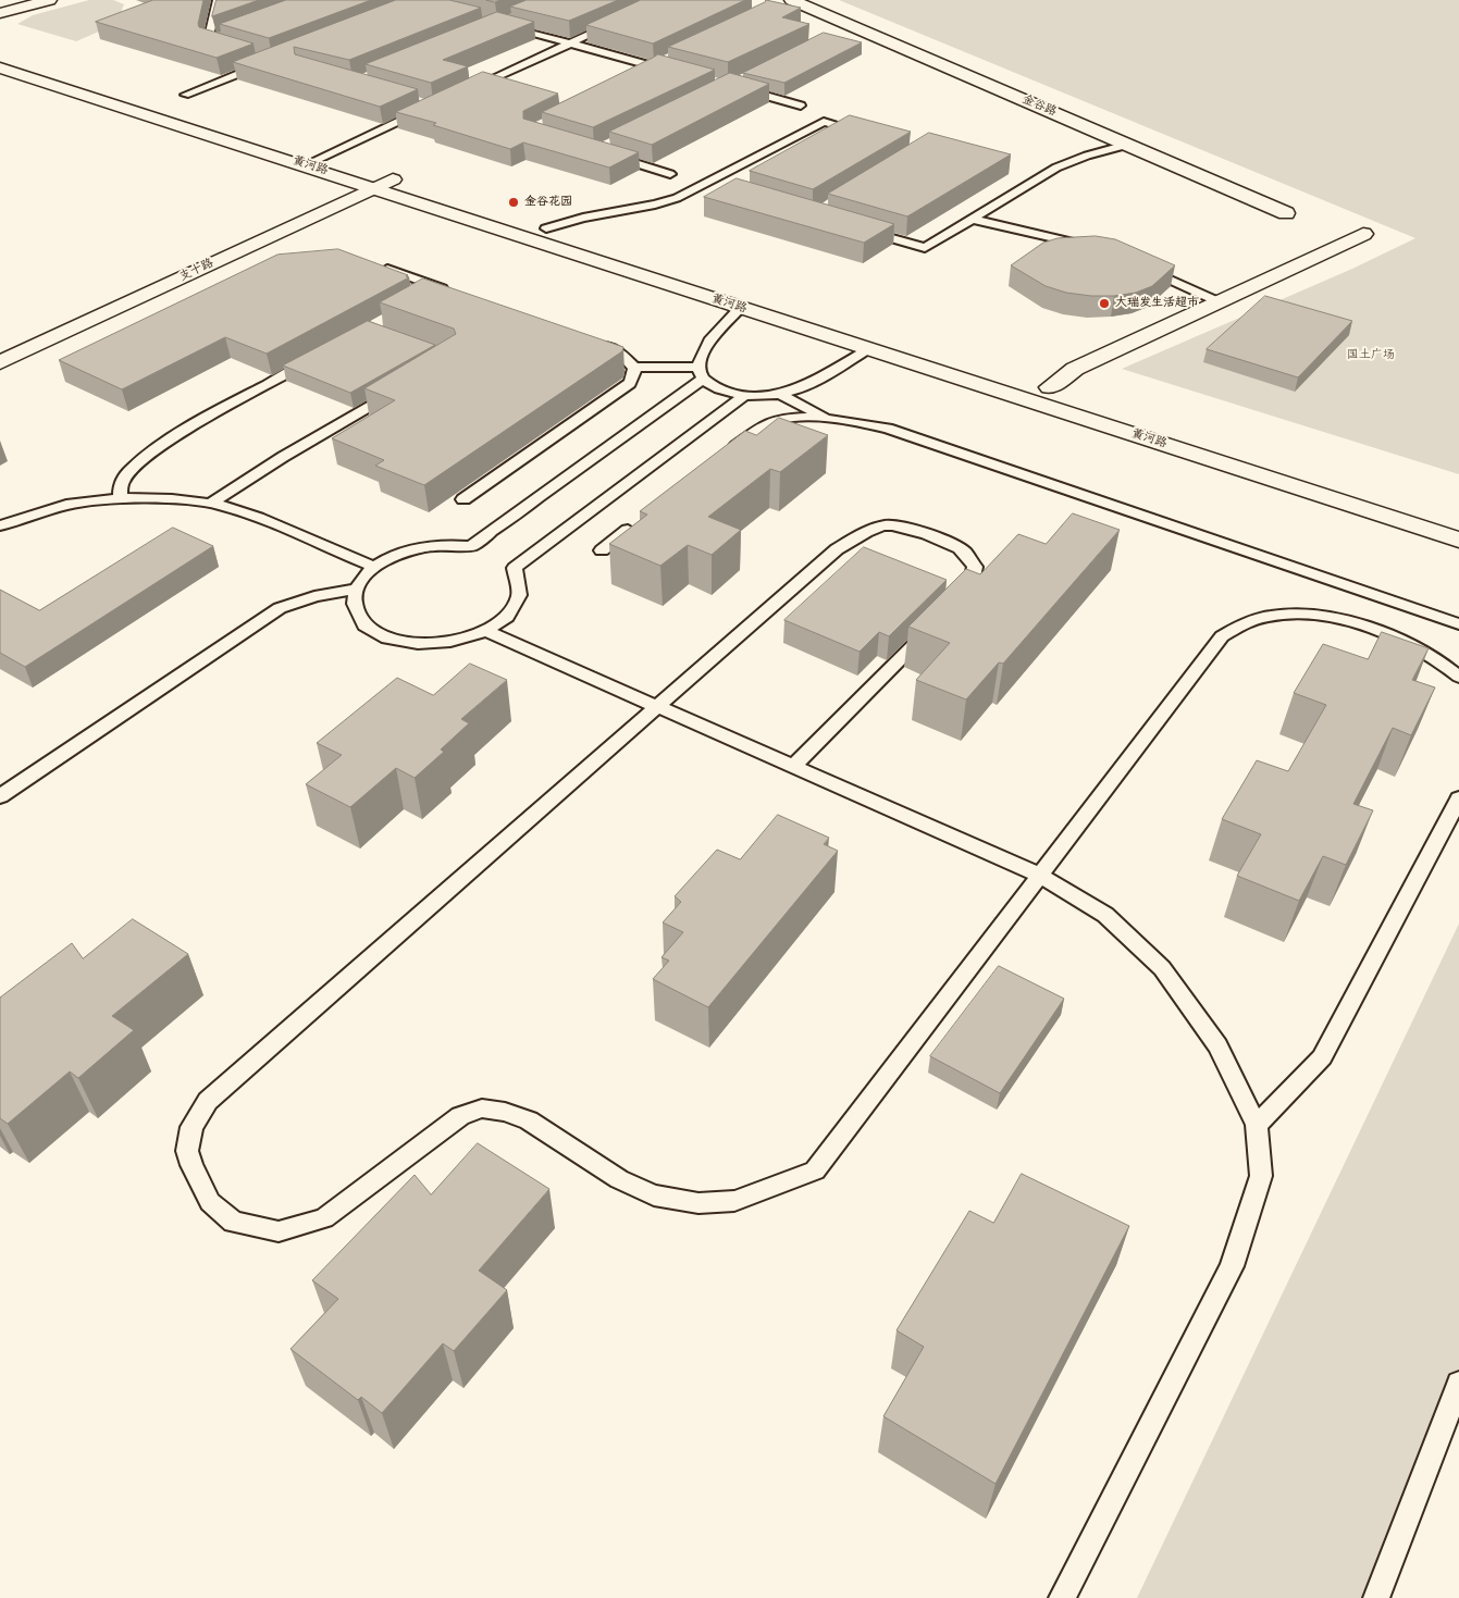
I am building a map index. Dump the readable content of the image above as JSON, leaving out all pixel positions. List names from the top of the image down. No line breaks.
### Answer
{"streets":{"main road":["金谷路","黄河路","支十路"]},"crossings":[["黄河路","支十路"]],"parks":["国土广场"],"places":["金谷花园","大瑞发生活超市"]}
